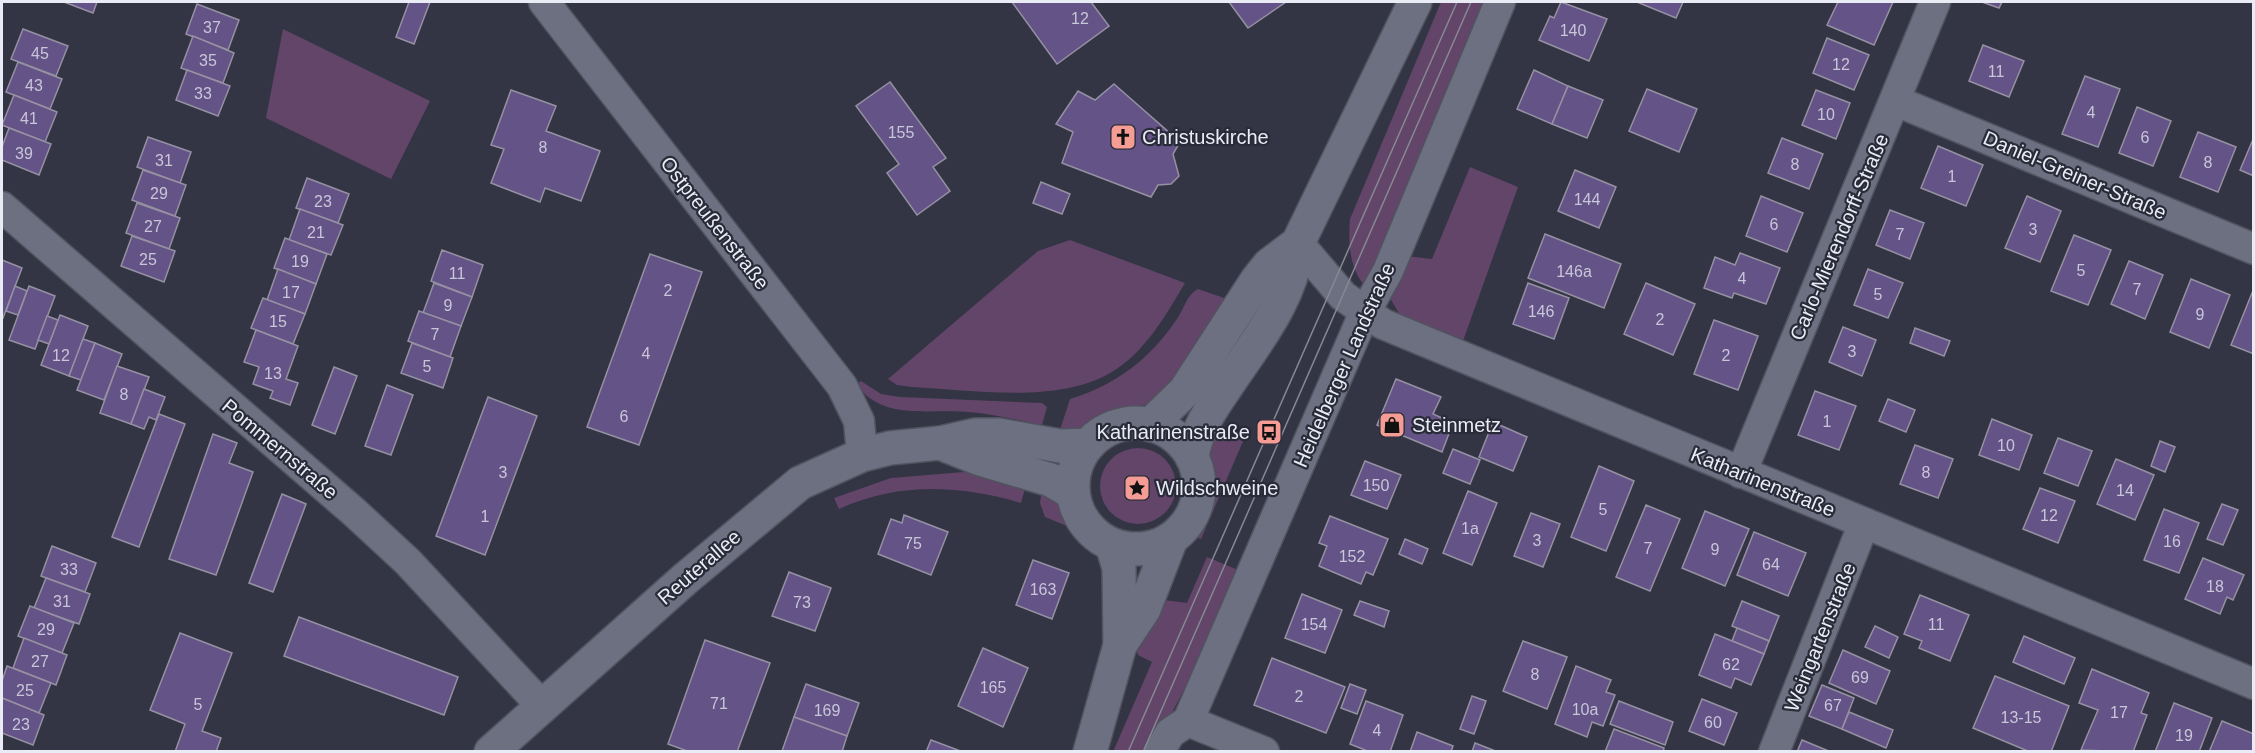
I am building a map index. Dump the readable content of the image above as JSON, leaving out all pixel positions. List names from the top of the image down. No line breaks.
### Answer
{"streets":{"street":["Daniel-Greiner-Straße","Ostpreußenstraße","Carlo-Mierendorff-Straße","Heidelberger Landstraße","Pommernstraße","Katharinenstraße","Reuterallee","Weingartenstraße"]},"crossings":[["Daniel-Greiner-Straße","Carlo-Mierendorff-Straße"],["Ostpreußenstraße","Reuterallee"],["Carlo-Mierendorff-Straße","Katharinenstraße"],["Heidelberger Landstraße","Katharinenstraße"],["Pommernstraße","Reuterallee"],["Katharinenstraße","Weingartenstraße"]],"places":{"church":["Christuskirche"],"shop":["Steinmetz"],"bus stop":["Katharinenstraße"],"place":["Wildschweine"]},"house_numbers":["12","37","140","45","35","12","11","43","33","4","10","41","155","6","8","39","31","8","8","1","29","144","23","6","27","3","21","7","25","19","5","146a","11","4","7","2","17","5","9","146","9","2","15","7","3","4","12","2","5","13","8","6","1","10","3","8","150","14","5","12","1","1a","3","16","75","7","9","152","64","33","18","163","31","73","154","11","29","27","62","8","69","165","25","2","71","5","67","10a","169","17","13-15","60","23","4","19"]}
